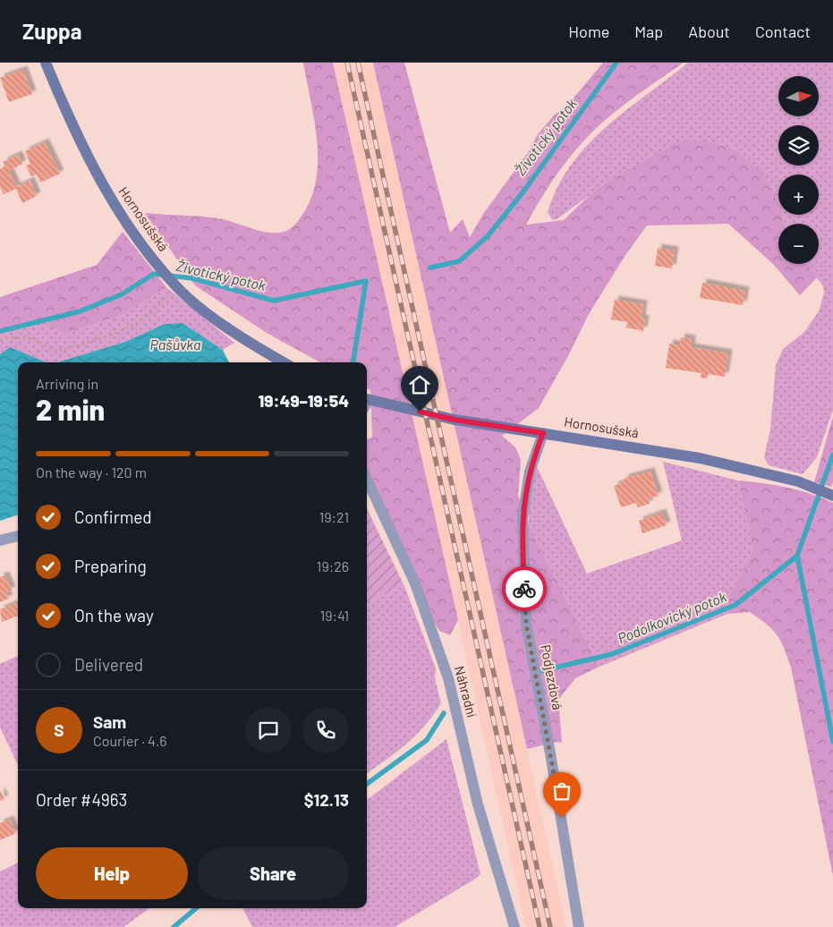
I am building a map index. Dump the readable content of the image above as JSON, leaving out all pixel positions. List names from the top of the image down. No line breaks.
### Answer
{"streets":{"street":["Hornosušská","Podjezdová","Náhradní"]},"crossings":[["Hornosušská","Podjezdová"]],"water":["Životický potok","Pašůvka","Podolkovický potok"],"north":"right","page":{"header":"Zuppa","nav":["Home","Map","About","Contact"],"map_buttons":["+","−"],"heading":["2 min","Arriving in","19:49–19:54"],"panel":["Sam","Courier · 4.6","Order #4963","$12.13"],"bar":"On the way · 120 m","list":[["Confirmed","19:21"],["Preparing","19:26"],["On the way","19:41"],"Delivered"],"round":"S","buttons":["Help","Share"]}}
